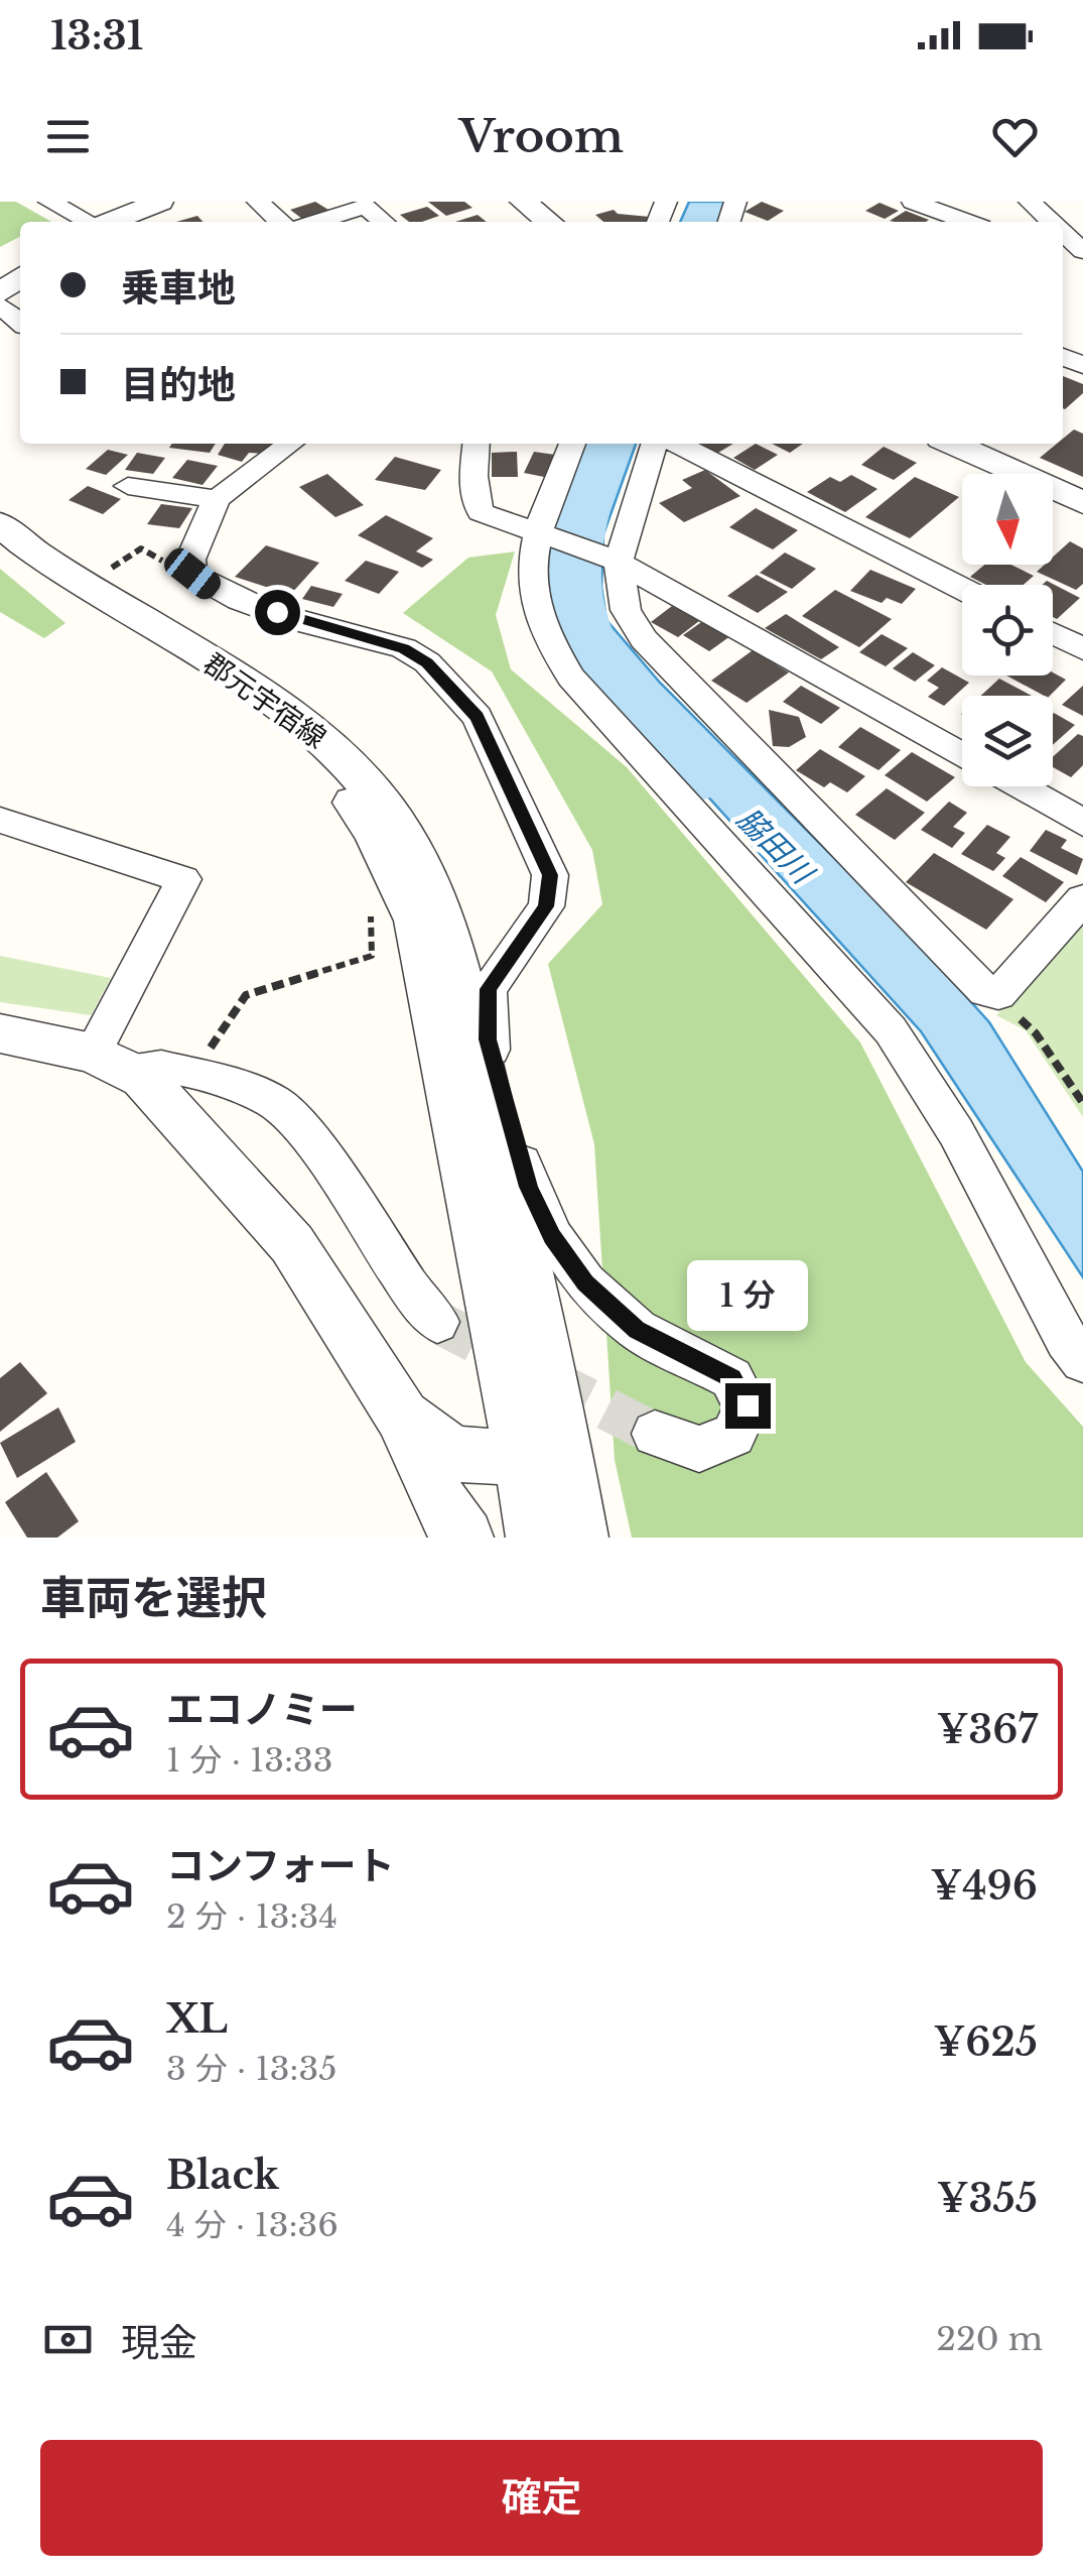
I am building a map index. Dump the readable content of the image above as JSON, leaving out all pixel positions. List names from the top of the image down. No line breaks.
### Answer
{"streets":{"street":["郡元宇宿線"]},"water":["脇田川"],"north":"bottom","page":{"status":"13:31","header":"Vroom","banner":["乗車地","目的地"],"bubble":"1 分","heading":"車両を選択","list":[{"name":"エコノミー","note":"1 分 · 13:33","value":"¥367"},{"name":"コンフォート","note":"2 分 · 13:34","value":"¥496"},{"name":"XL","note":"3 分 · 13:35","value":"¥625"},{"name":"Black","note":"4 分 · 13:36","value":"¥355"}],"pay":["現金","220 m"],"buttons":"確定"}}
